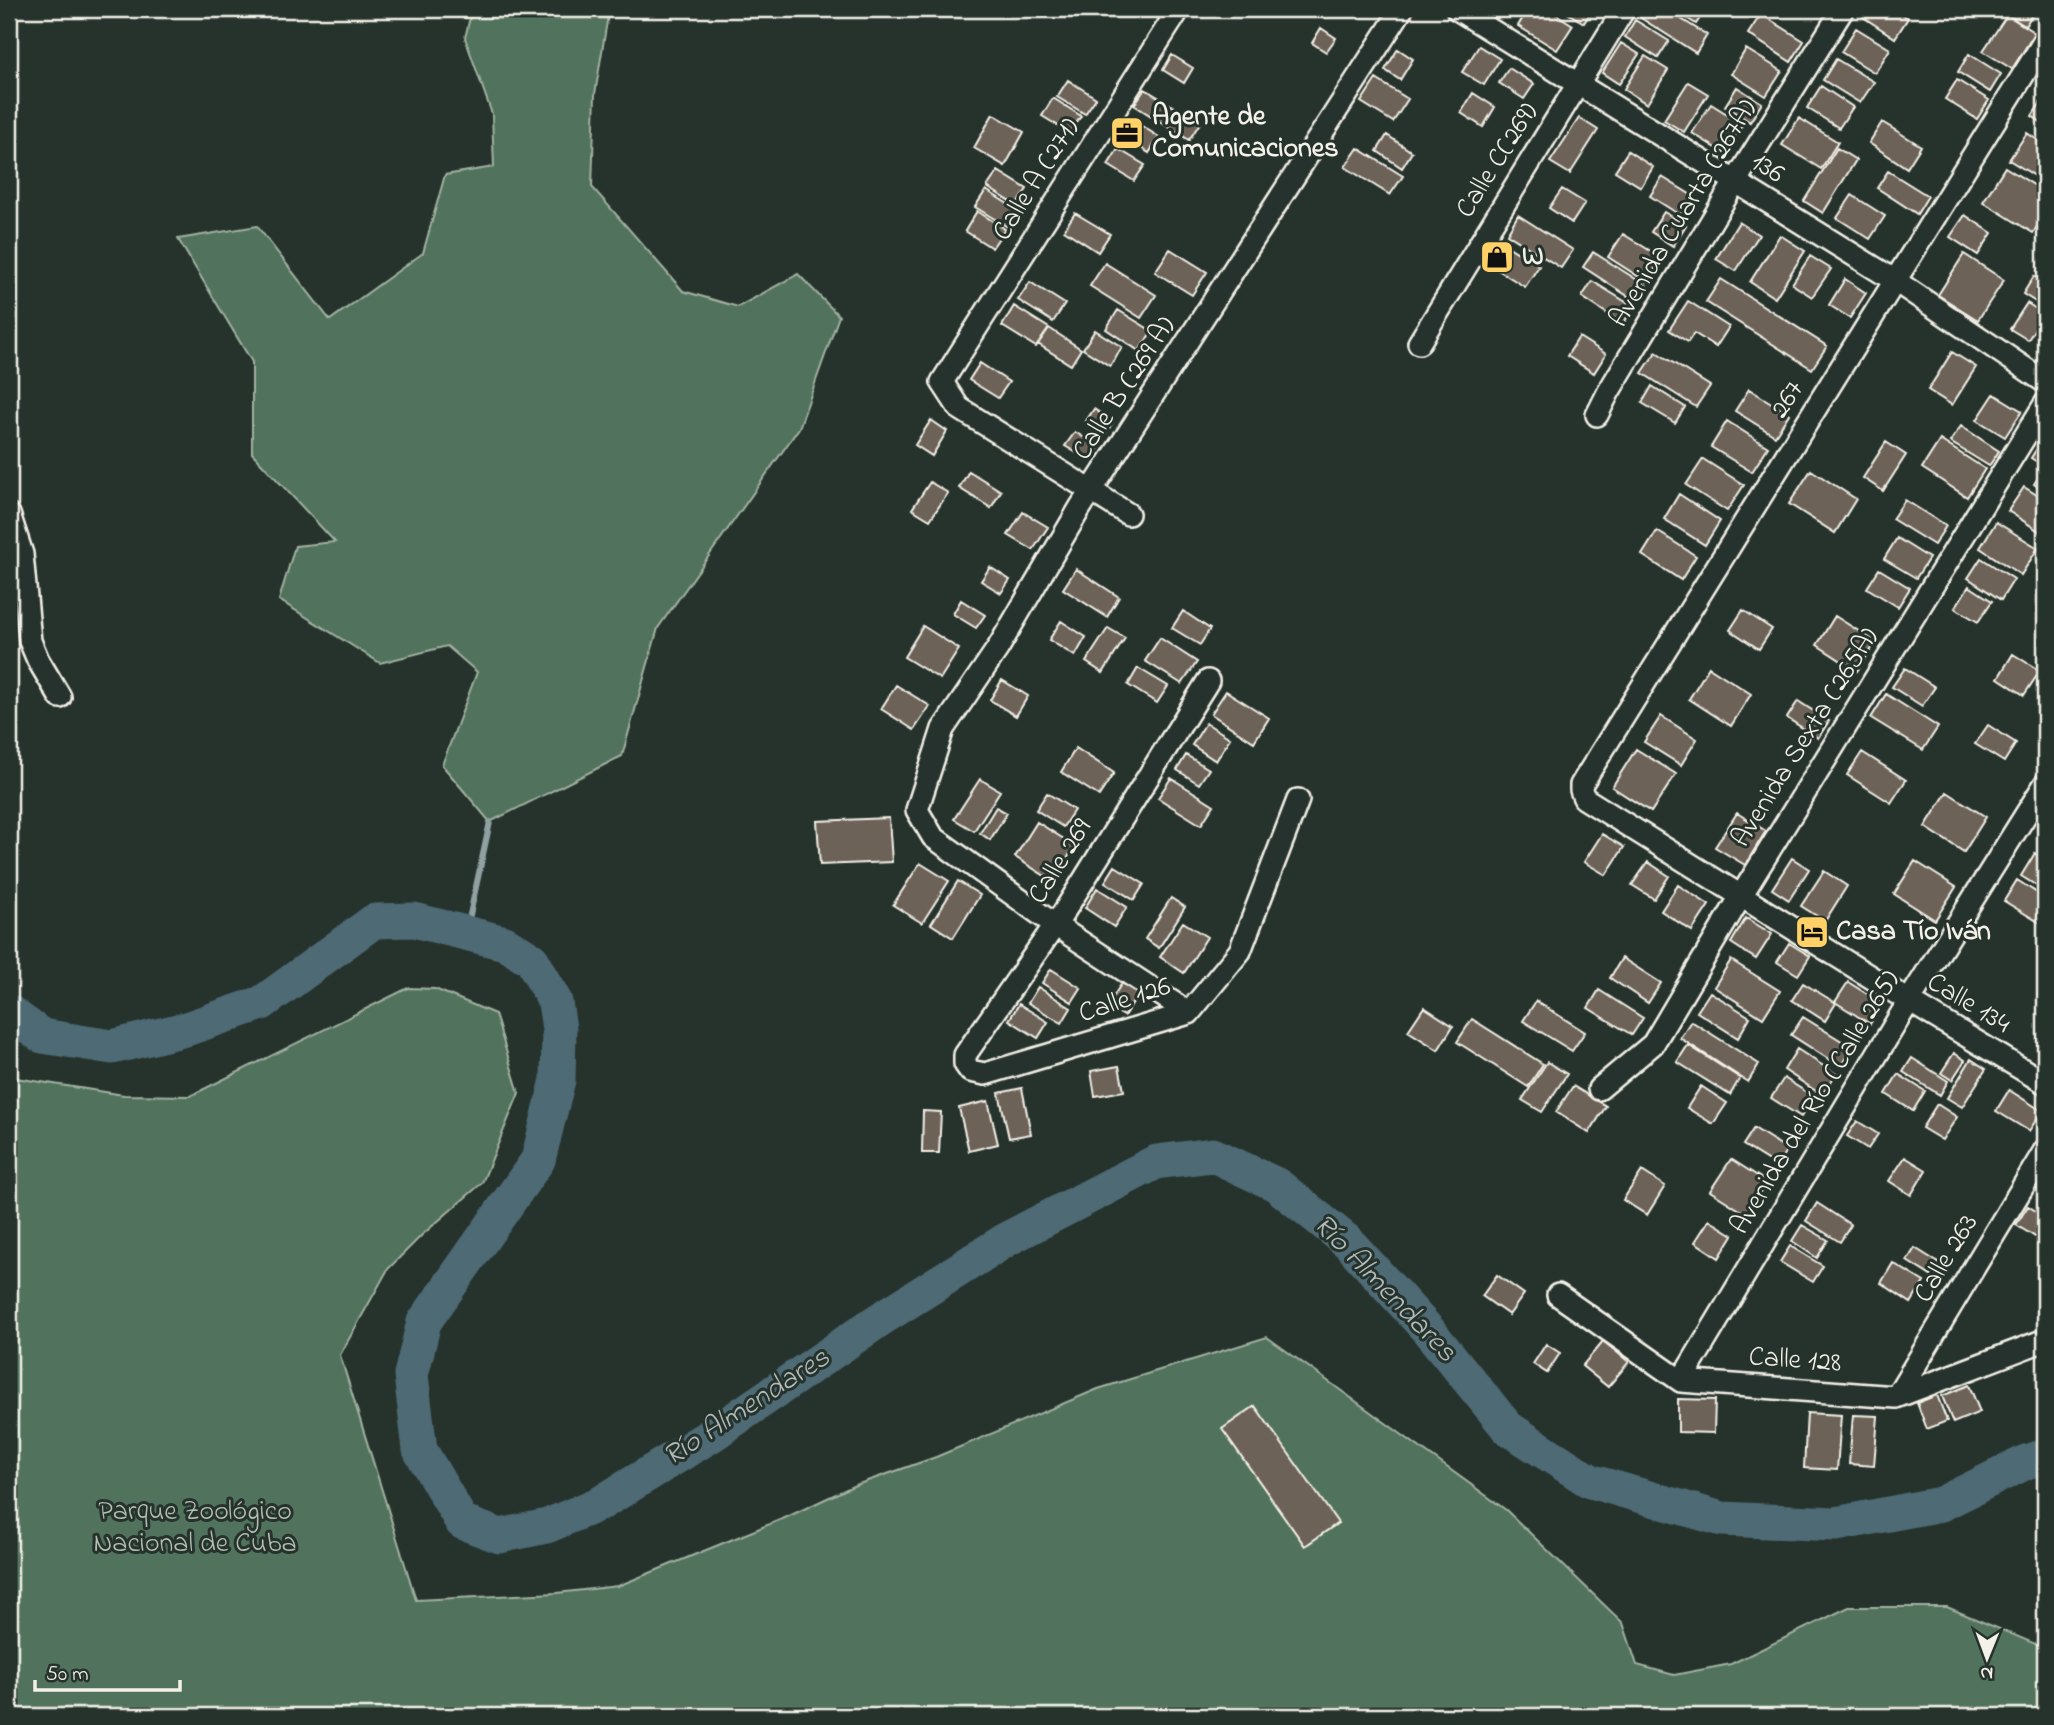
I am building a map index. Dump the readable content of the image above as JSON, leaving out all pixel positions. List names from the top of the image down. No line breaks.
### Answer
{"streets":{"street":["Calle C(269)","136","Calle A (271)","Avenida Cuarta (267A)","Calle B (269 A)","267","Avenida Sexta (265A)","Calle 269","Calle 126","Calle 134","Avenida del Río (Calle 265)","Calle 263","Calle 128"]},"crossings":[["Calle C(269)","136"],["136","Avenida Cuarta (267A)"],["136","267"],["Calle A (271)","Calle B (269 A)"],["Calle B (269 A)","Calle 269"],["267","Calle 134"],["Avenida Sexta (265A)","Calle 134"],["Calle 269","Calle 126"],["Calle 134","Avenida del Río (Calle 265)"],["Avenida del Río (Calle 265)","Calle 128"],["Calle 263","Calle 128"]],"water":["Río Almendares"],"parks":["Parque Zoológico Nacional de Cuba"],"places":{"office":["Agente de Comunicaciones"],"shop":["W"],"hotel":["Casa Tío Iván"]},"scale_bar":"50 m","north":"bottom"}
